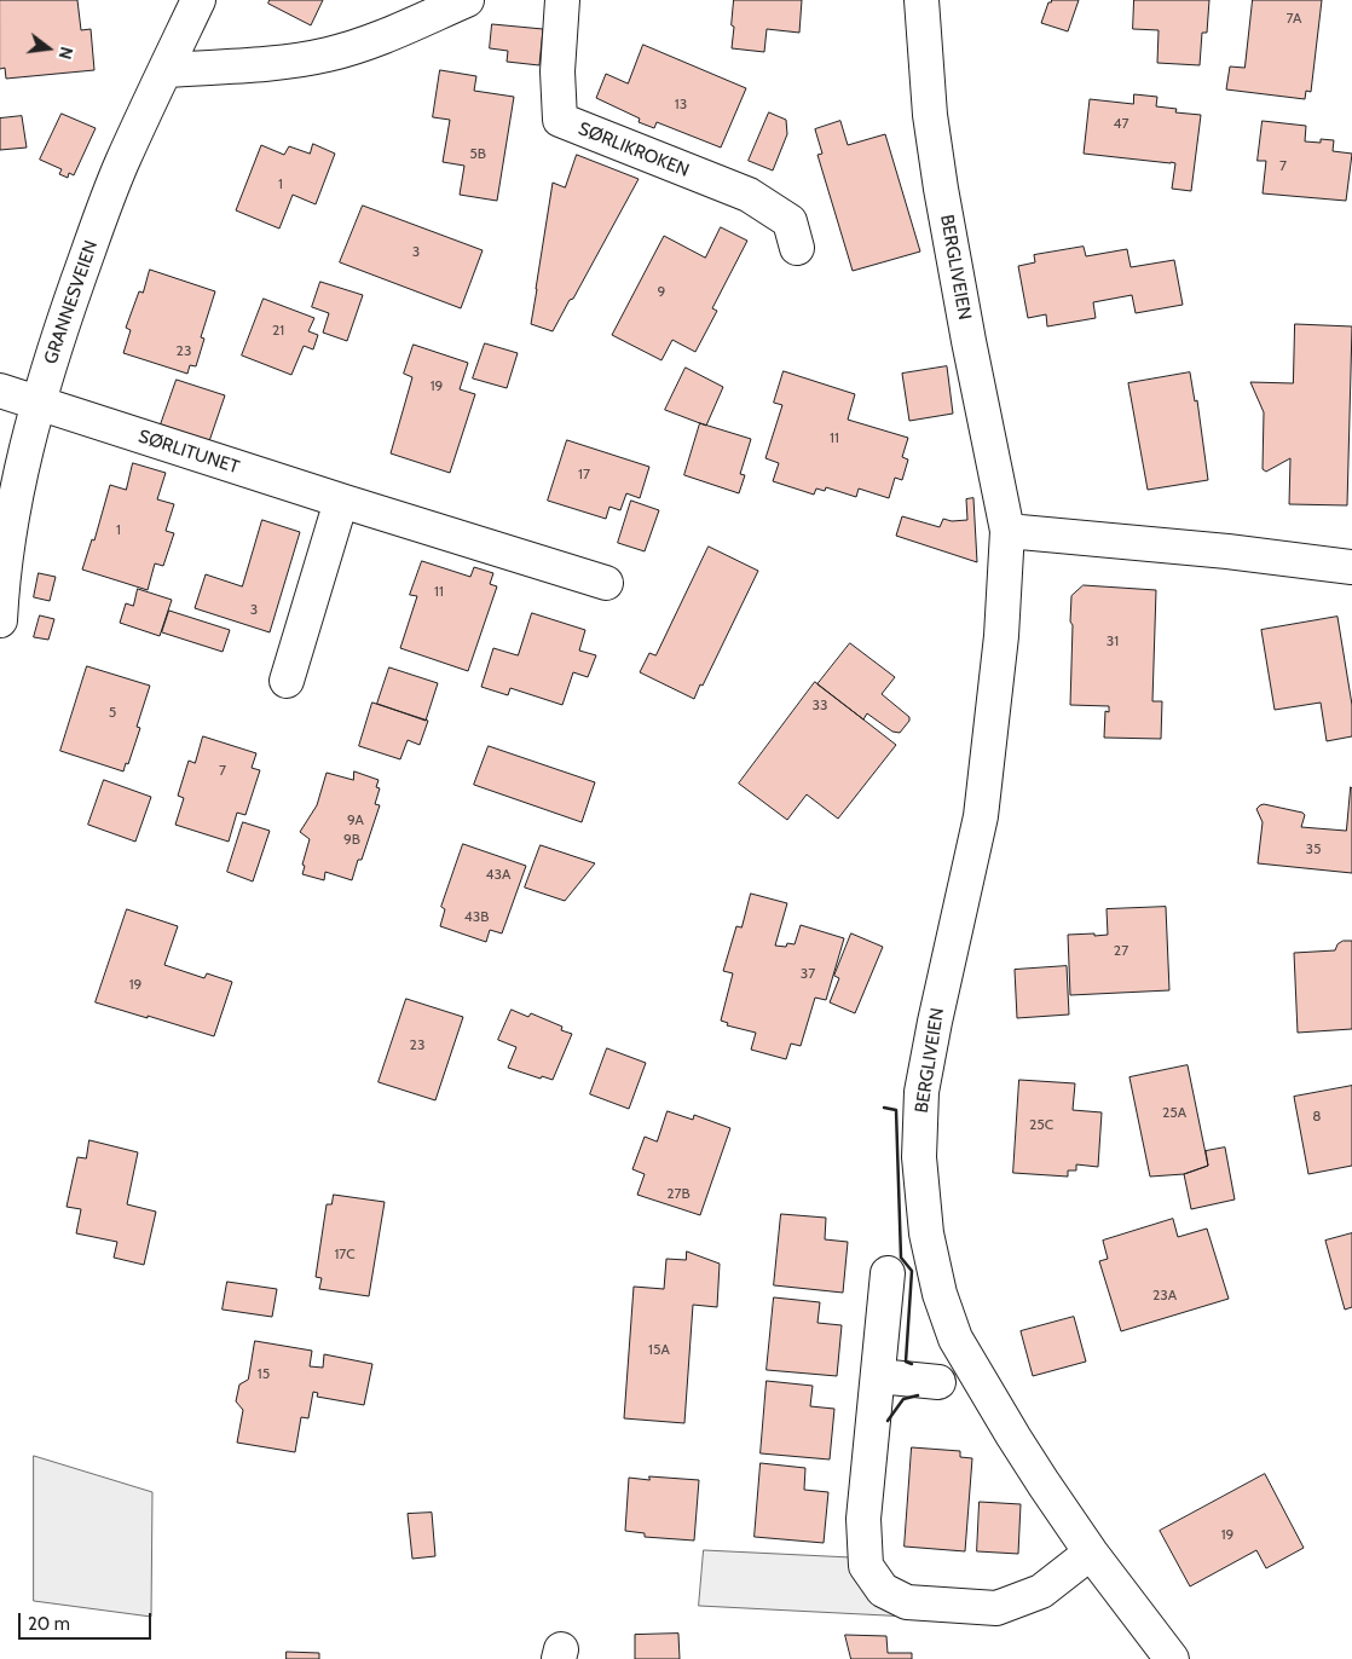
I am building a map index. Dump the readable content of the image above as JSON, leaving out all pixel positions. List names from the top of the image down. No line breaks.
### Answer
{"streets":{"street":["SØRLIKROKEN","BERGLIVEIEN","GRANNESVEIEN","SØRLITUNET"]},"crossings":[["GRANNESVEIEN","SØRLITUNET"]],"house_numbers":["7A","13","47","5B","7","1","3","9","21","23","19","11","17","1","11","3","31","33","5","7","9A","9B","35","43A","43B","27","37","19","23","25A","8","25C","27B","17C","23A","15A","15","19"],"scale_bar":"20 m","north":"right"}
